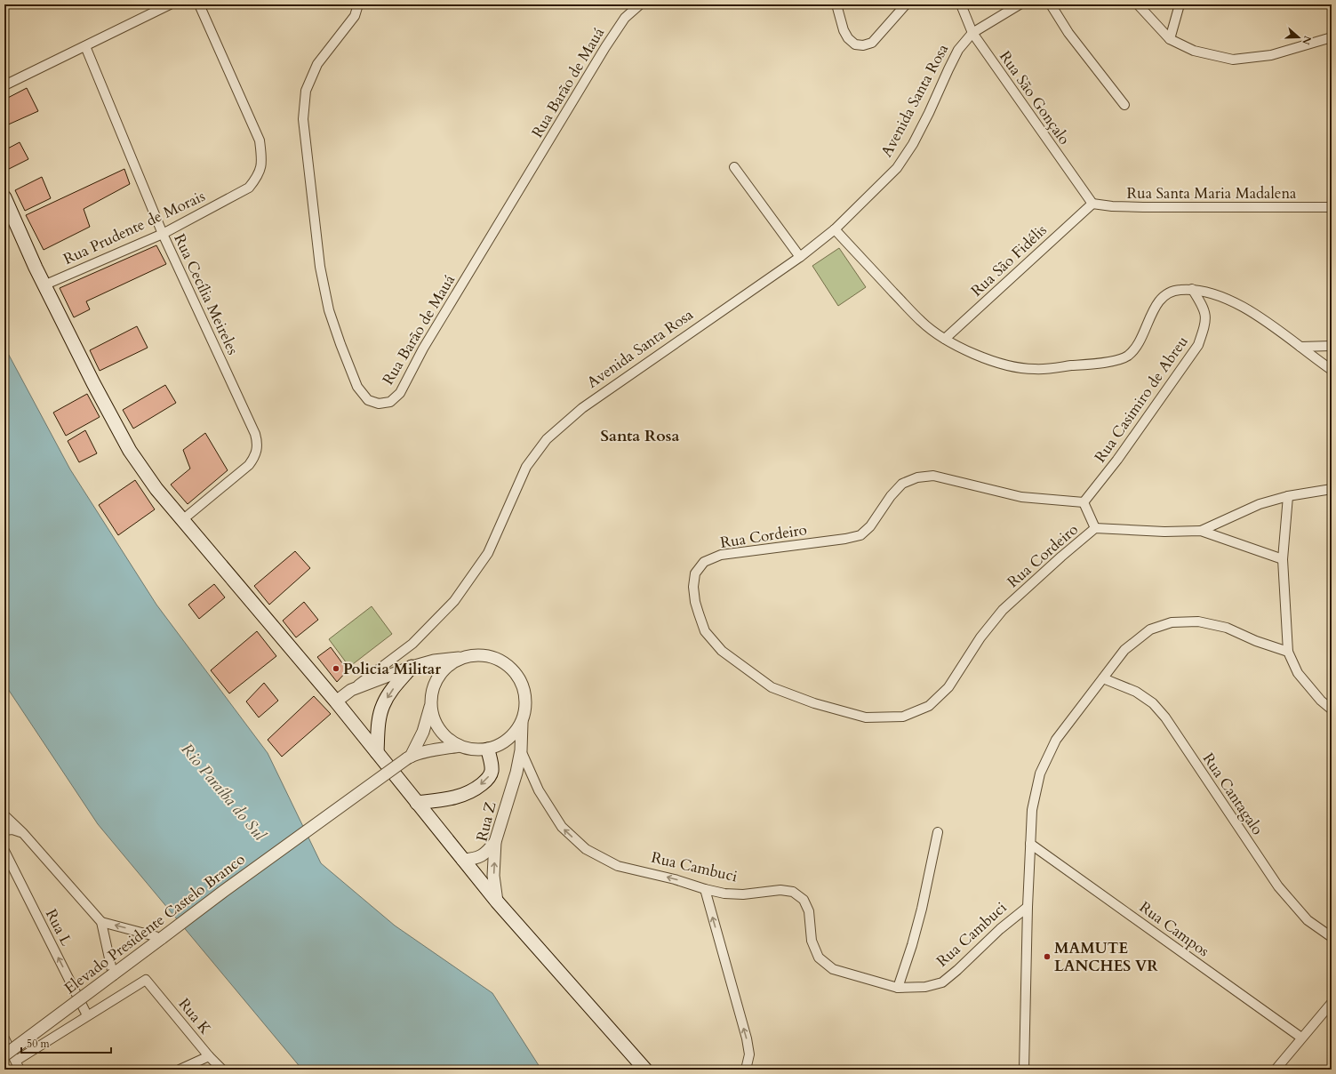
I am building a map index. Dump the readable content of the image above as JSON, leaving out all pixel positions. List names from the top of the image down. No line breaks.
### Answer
{"streets":{"street":["Rua Barão de Mauá","Rua São Gonçalo","Avenida Santa Rosa","Rua Santa Maria Madalena","Rua Prudente de Morais","Rua São Fidélis","Rua Cecília Meireles","Rua Casimiro de Abreu","Rua Cordeiro","Rua Cantagalo","Rua Z","Rua Cambuci","Elevado Presidente Castelo Branco","Rua L","Rua Campos","Rua K"]},"crossings":[["Rua São Gonçalo","Avenida Santa Rosa"],["Rua São Gonçalo","Rua Santa Maria Madalena"],["Rua São Gonçalo","Rua São Fidélis"],["Rua Santa Maria Madalena","Rua São Fidélis"],["Rua Prudente de Morais","Rua Cecília Meireles"],["Rua Casimiro de Abreu","Rua Cordeiro"],["Rua Z","Rua Cambuci"],["Rua L","Rua K"]],"one_way":["Rua Cambuci"],"districts":["Santa Rosa"],"water":["Rio Paraíba do Sul"],"places":["Policia Militar","MAMUTE LANCHES VR"],"scale_bar":"50 m","north":"right"}
